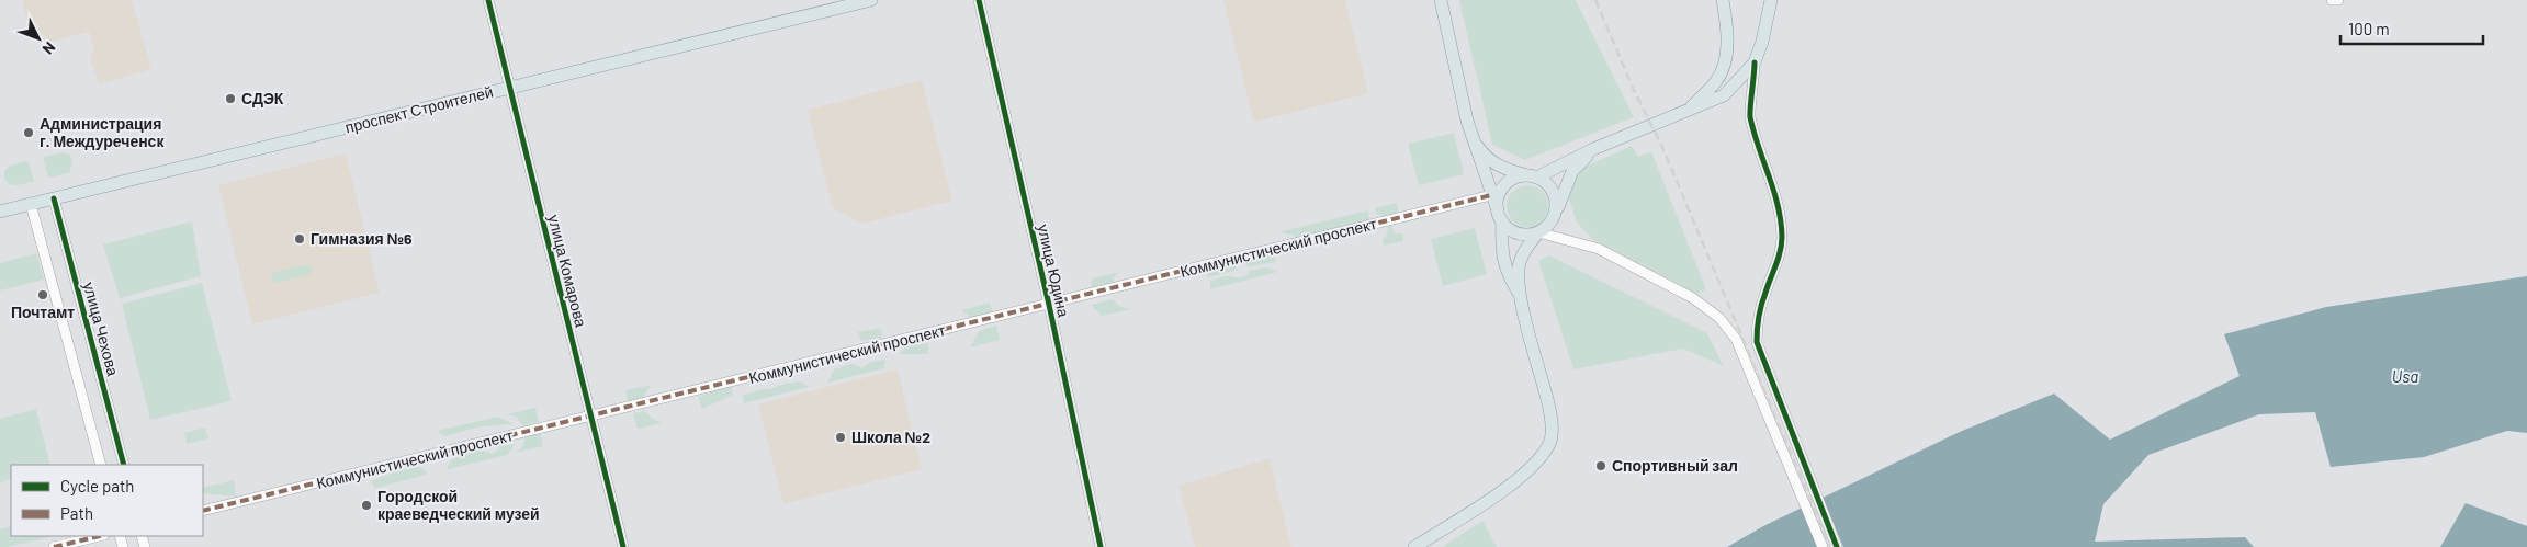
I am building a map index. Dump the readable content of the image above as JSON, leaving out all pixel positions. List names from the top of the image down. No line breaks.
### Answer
{"streets":{"main road":["проспект Строителей"],"street":["Коммунистический проспект","улица Комарова","улица Юдина","улица Чехова"]},"crossings":[["проспект Строителей","улица Комарова"],["проспект Строителей","улица Чехова"],["Коммунистический проспект","улица Комарова"],["Коммунистический проспект","улица Юдина"]],"water":["Usa"],"places":["СДЭК","Администрация г. Междуреченск","Гимназия №6","Почтамт","Школа №2","Спортивный зал","Городской краеведческий музей"],"legend":["Cycle path","Path"],"scale_bar":"100 m","north":"bottom right"}
